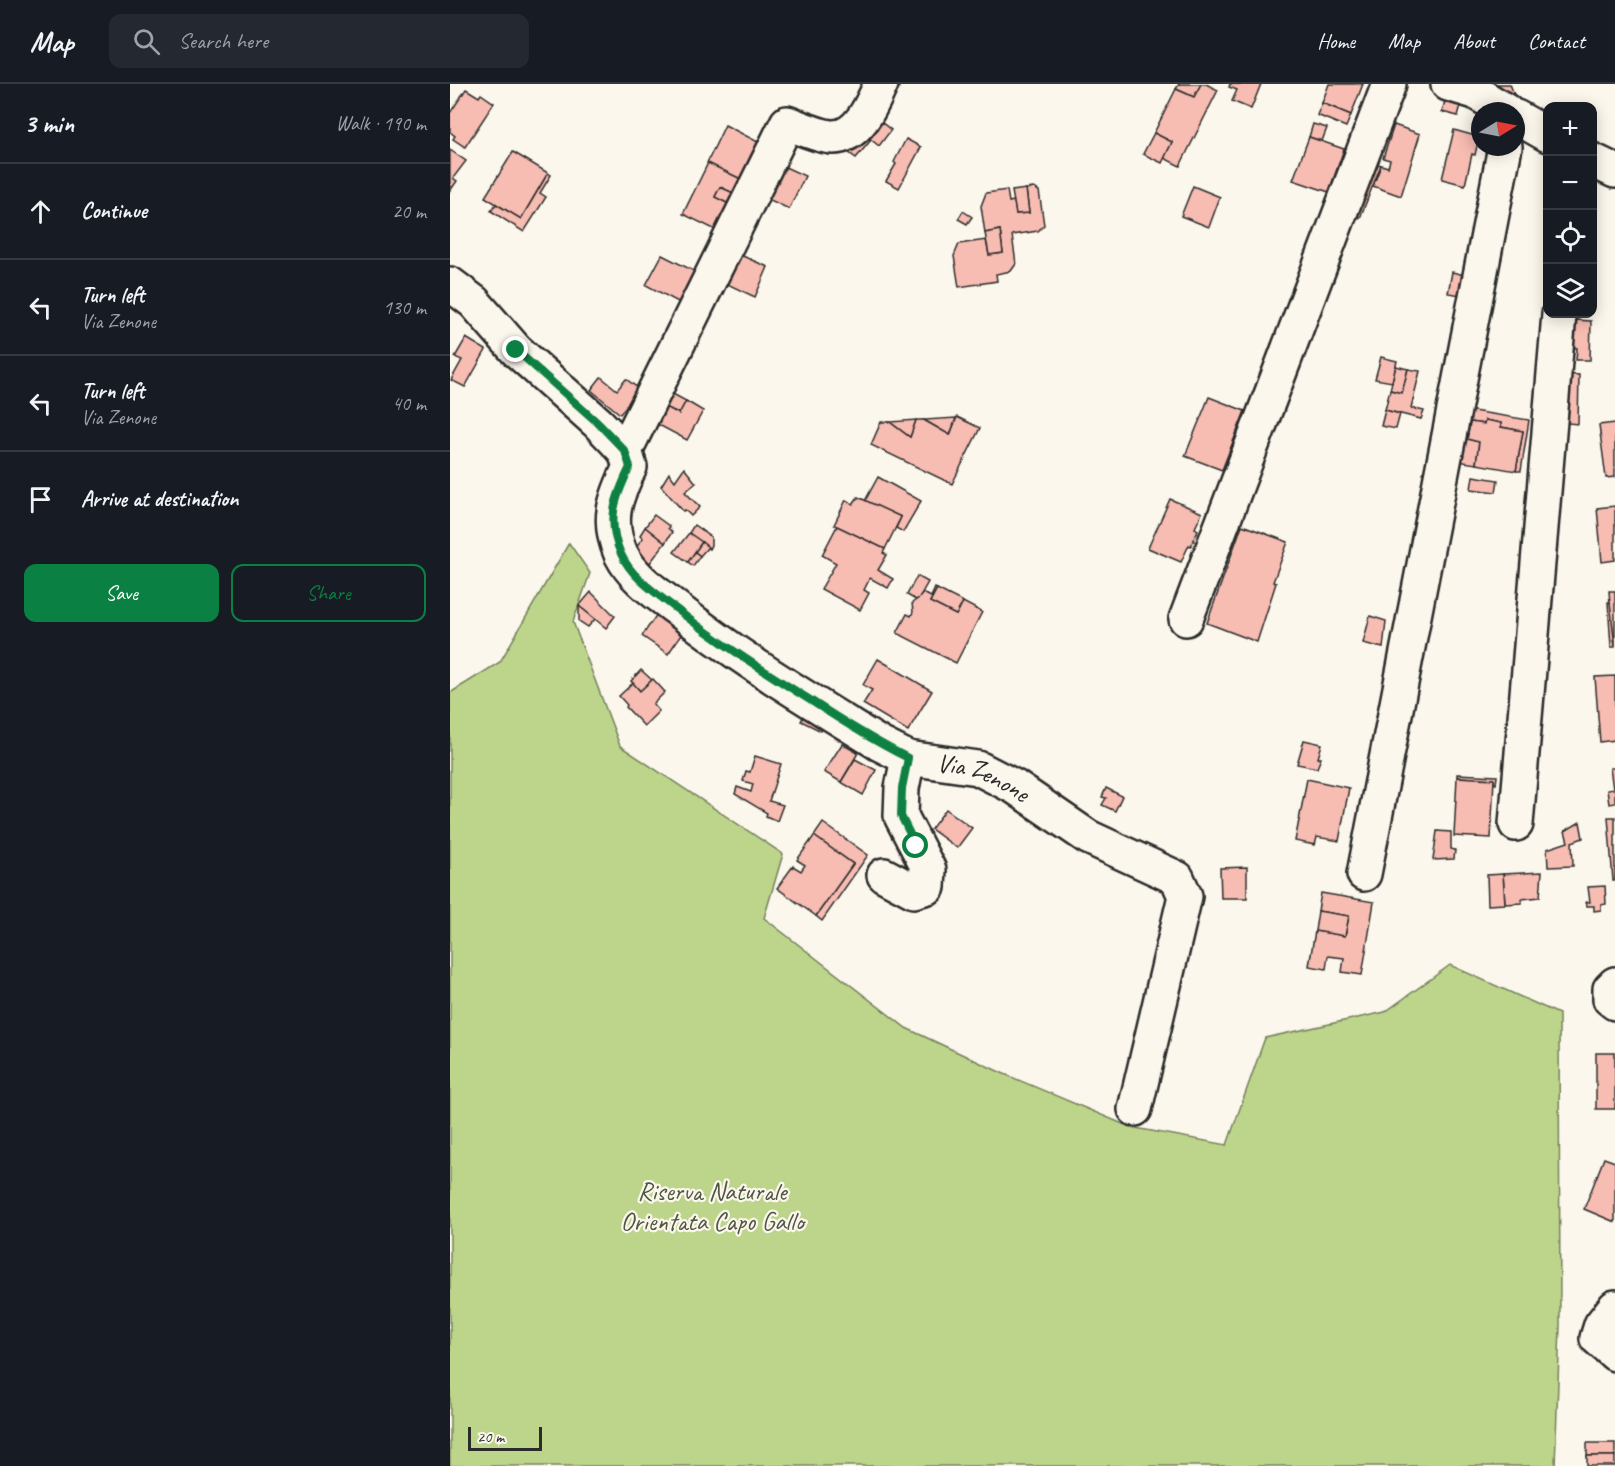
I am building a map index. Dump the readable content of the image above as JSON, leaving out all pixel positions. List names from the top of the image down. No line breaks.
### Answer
{"streets":{"street":["Via Zenone"]},"parks":["Riserva Naturale Orientata Capo Gallo"],"scale_bar":"20 m","north":"right","page":{"header":"Map","search":"Search here","nav":["Home","Map","About","Contact"],"heading":["3 min","Walk · 190 m"],"map_buttons":["+","−"],"list":[["Continue","20 m"],["Turn left","Via Zenone","130 m"],["Turn left","Via Zenone","40 m"],"Arrive at destination"],"buttons":["Save","Share"],"scale":"20 m"}}
